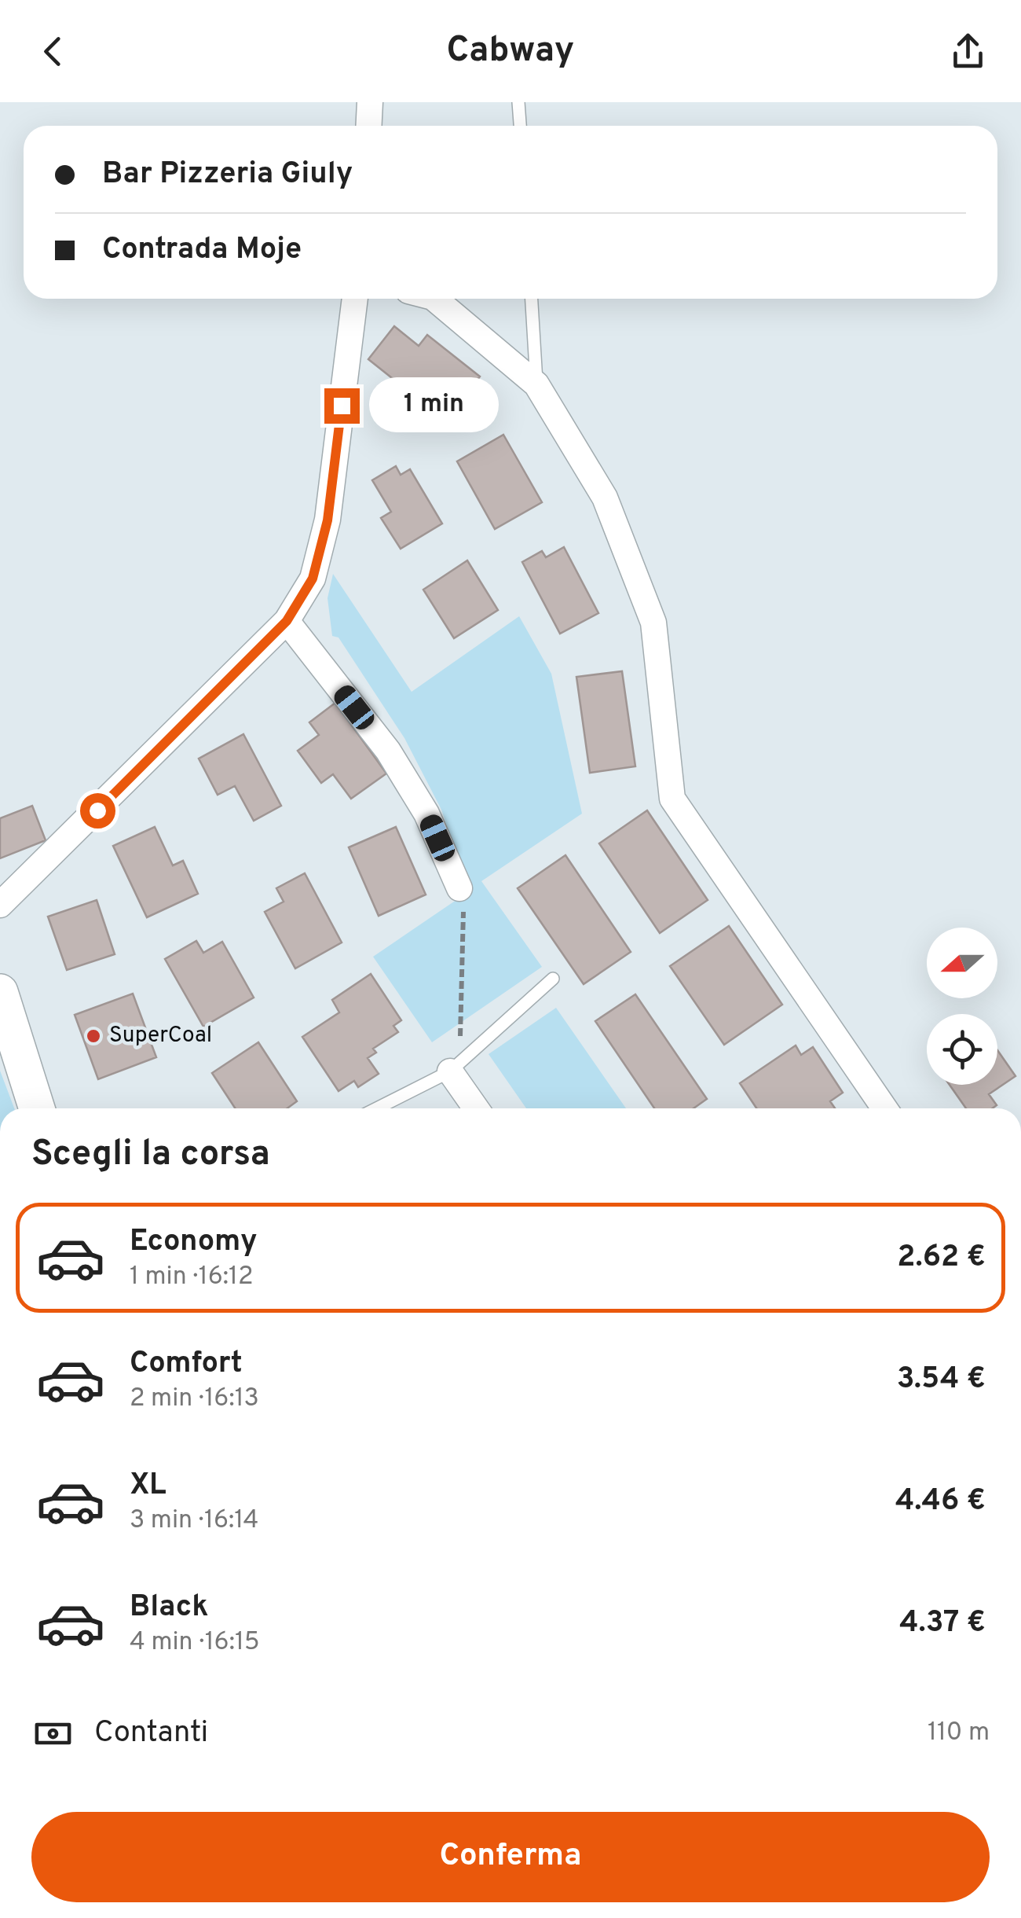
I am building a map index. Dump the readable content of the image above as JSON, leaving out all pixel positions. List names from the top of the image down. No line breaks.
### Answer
{"places":["SuperCoal"],"north":"left","page":{"header":"Cabway","banner":["Bar Pizzeria Giuly","Contrada Moje"],"bubble":"1 min","heading":"Scegli la corsa","list":[{"name":"Economy","note":"1 min · 16:12","value":"2.62 €"},{"name":"Comfort","note":"2 min · 16:13","value":"3.54 €"},{"name":"XL","note":"3 min · 16:14","value":"4.46 €"},{"name":"Black","note":"4 min · 16:15","value":"4.37 €"}],"pay":["Contanti","110 m"],"buttons":"Conferma"}}
